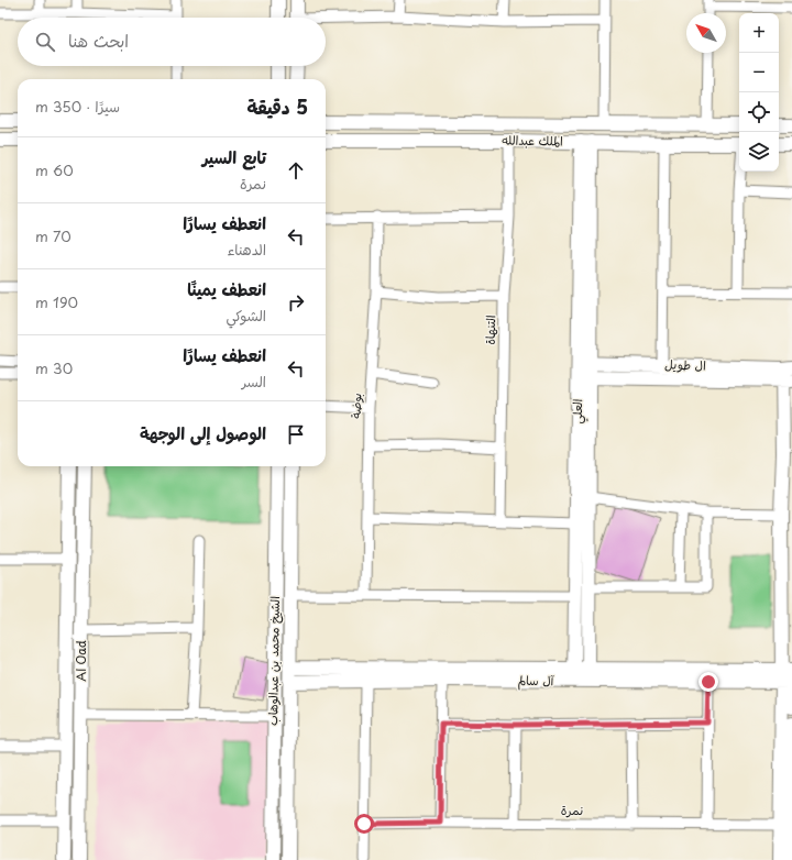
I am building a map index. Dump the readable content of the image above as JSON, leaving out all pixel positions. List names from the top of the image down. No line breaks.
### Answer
{"streets":{"street":["الملك عبدالله","التنهاة","ال طويل","بوضة","العلي","Al Oad","الشيخ محمد بن عبدالوهاب","آل سالم","نمرة"]},"crossings":[["الملك عبدالله","التنهاة"],["الملك عبدالله","العلي"],["ال طويل","العلي"],["العلي","آل سالم"],["الشيخ محمد بن عبدالوهاب","آل سالم"]],"north":"top left","page":{"map_buttons":["+","−"],"search":"ابحث هنا","heading":["5 دقيقة","سيرًا · 350 m"],"list":[["تابع السير","نمرة","60 m"],["انعطف يسارًا","الدهناء","70 m"],["انعطف يمينًا","الشوكي","190 m"],["انعطف يسارًا","السر","30 m"],"الوصول إلى الوجهة"]}}
